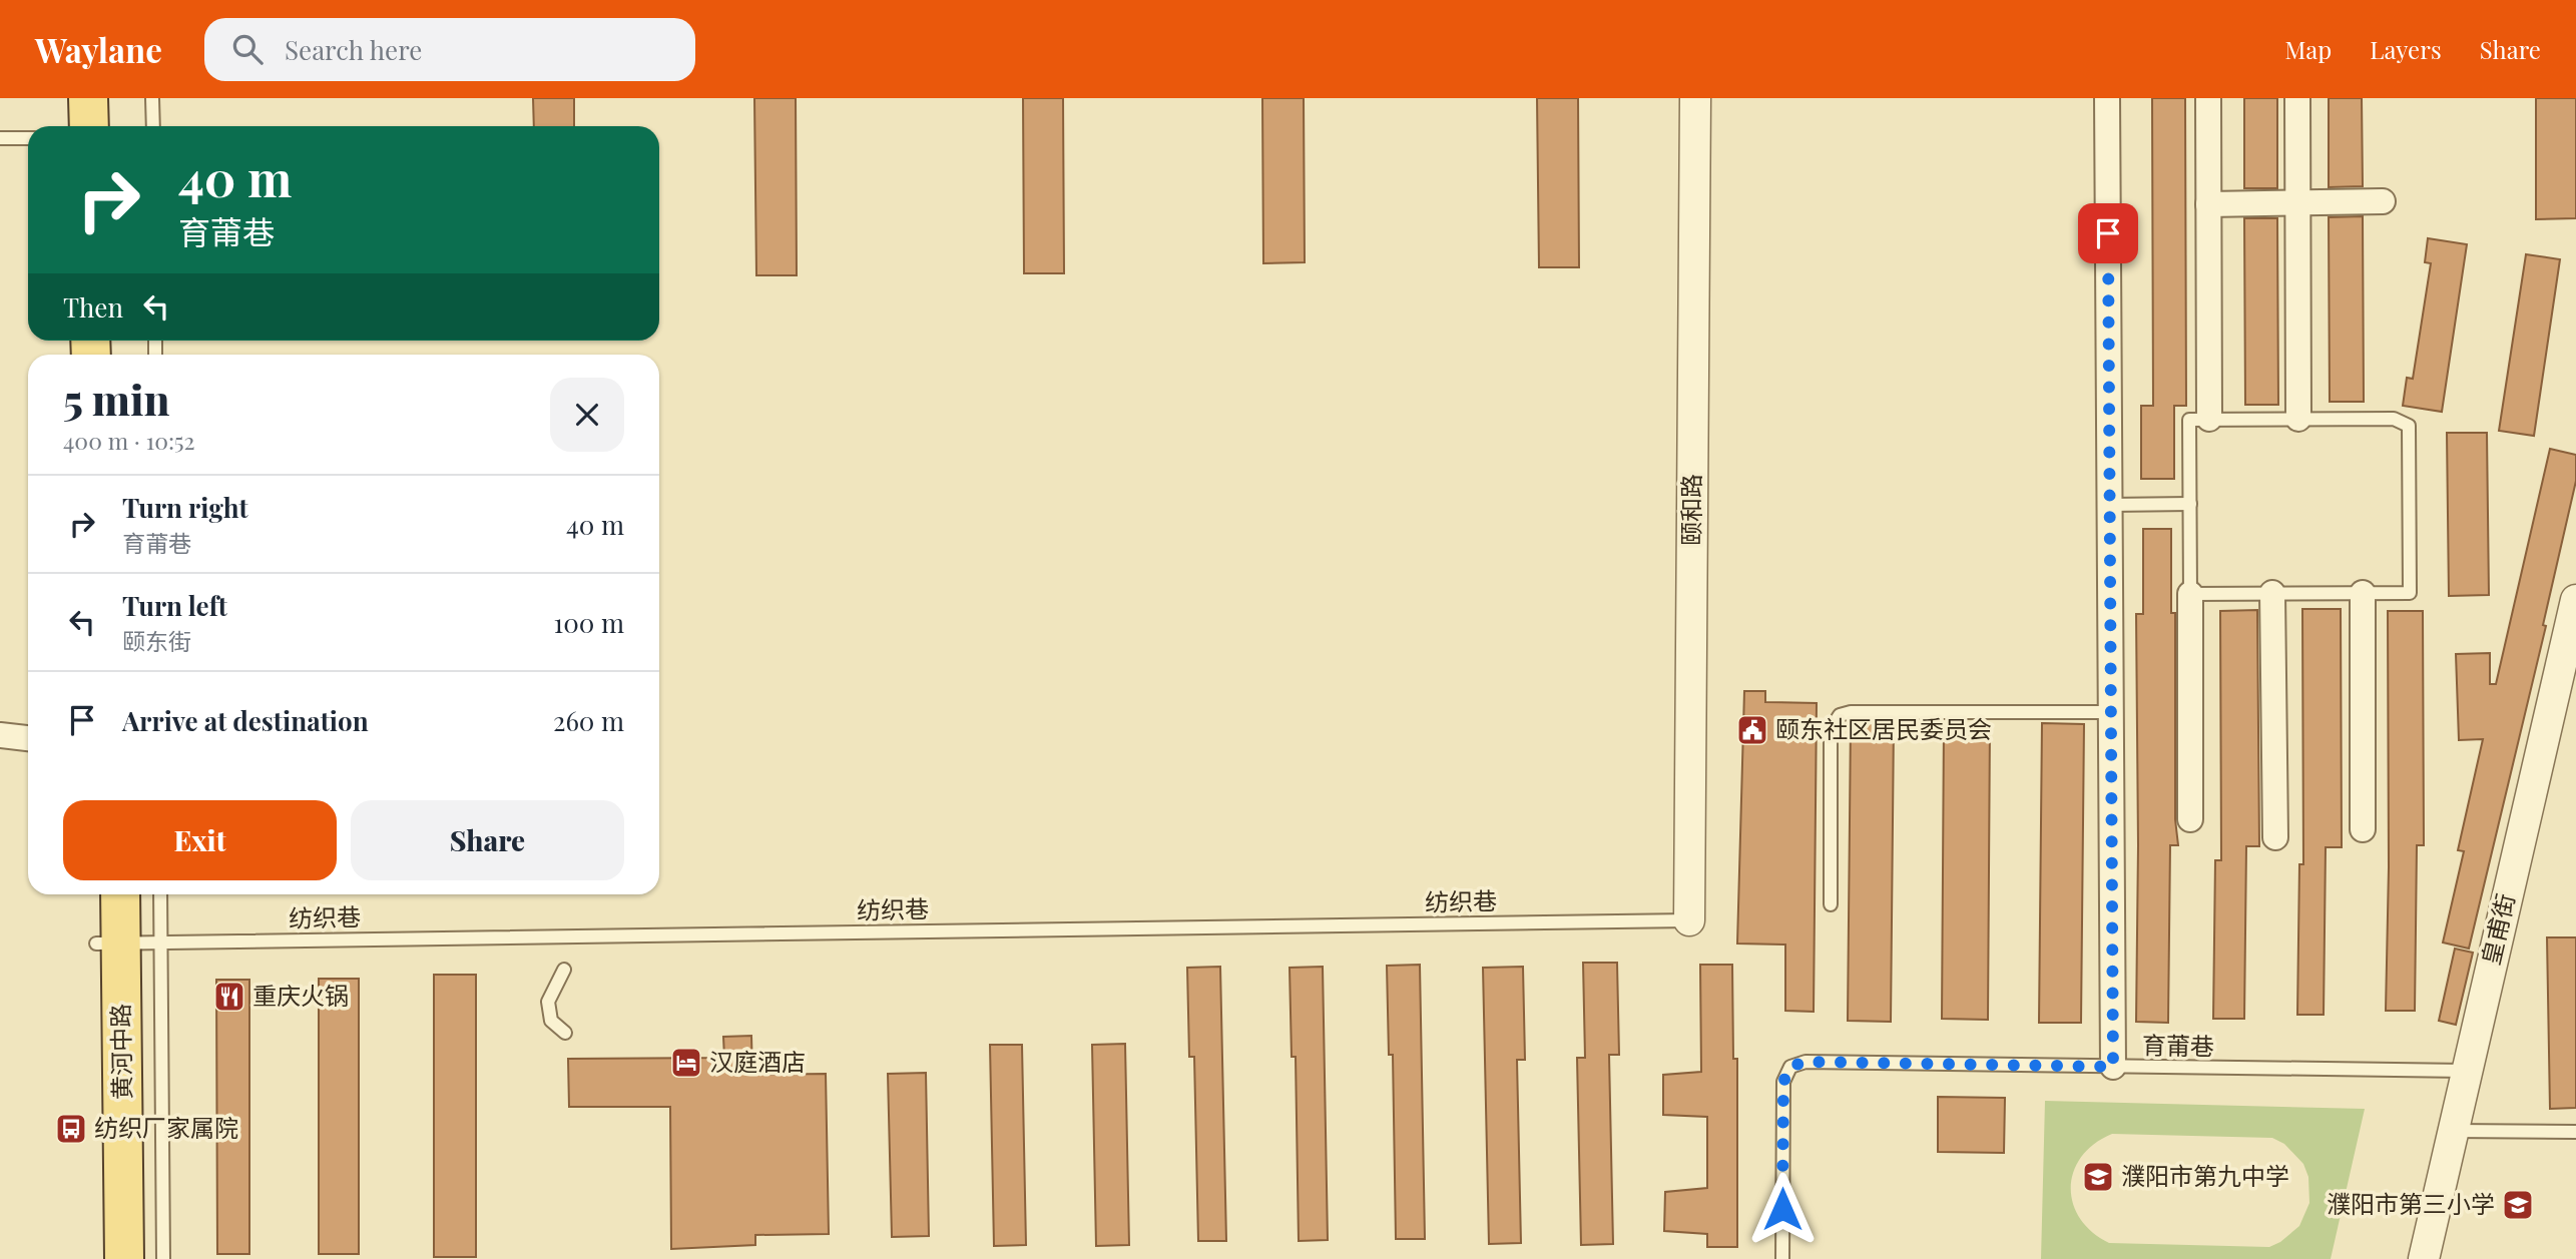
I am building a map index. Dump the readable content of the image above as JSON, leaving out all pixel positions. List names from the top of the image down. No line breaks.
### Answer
{"streets":{"main road":["黄河中路"],"street":["颐和路","皇甫街"],"lane":["纺织巷","育莆巷"]},"crossings":[["颐和路","纺织巷"],["纺织巷","黄河中路"],["皇甫街","育莆巷"]],"places":{"public building":["颐东社区居民委员会"],"restaurant":["重庆火锅"],"hotel":["汉庭酒店"],"bus stop":["纺织厂家属院"],"school or university":["濮阳市第九中学","濮阳市第三小学"]},"page":{"header":"Waylane","search":"Search here","nav":["Map","Layers","Share"],"turn":["40 m","育莆巷"],"then":"Then","heading":["5 min","400 m · 10:52"],"list":[{"name":"Turn right","note":"育莆巷","value":"40 m"},{"name":"Turn left","note":"颐东街","value":"100 m"},{"name":"Arrive at destination","value":"260 m"}],"buttons":["Exit","Share"]}}
